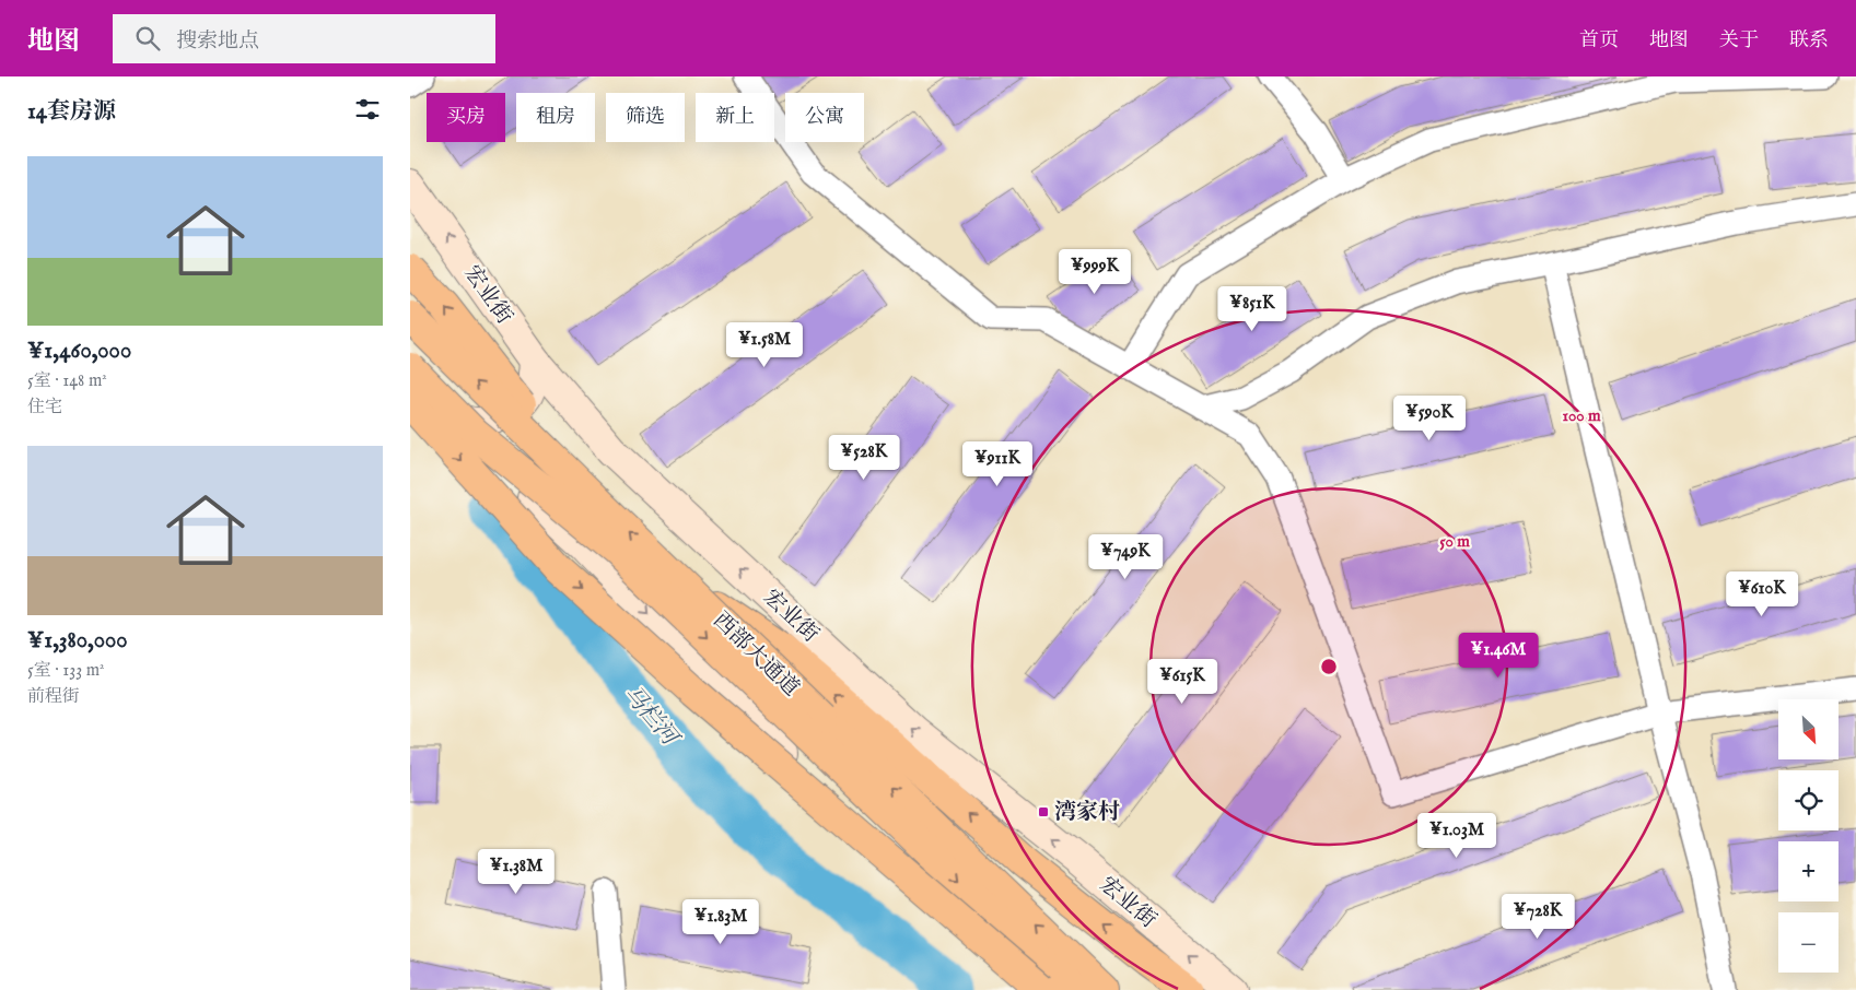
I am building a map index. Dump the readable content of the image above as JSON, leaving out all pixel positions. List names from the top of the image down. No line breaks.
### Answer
{"streets":{"highway":["西部大通道"],"main road":["宏业街"]},"water":["马栏河"],"places":{"transit":["湾家村"]},"north":"bottom right","page":{"header":"地图","search":"搜索地点","nav":["首页","地图","关于","联系"],"heading":"14套房源","chip":["买房","租房","筛选","新上","公寓"],"list":[{"name":"¥1,460,000","note":"5室 · 148 m² · 住宅"},{"name":"¥1,380,000","note":"5室 · 133 m² · 前程街"}],"price":["¥999K","¥851K","¥1.58M","¥590K","¥528K","¥911K","¥749K","¥610K","¥1.46M","¥615K","¥1.03M","¥1.38M","¥728K","¥1.83M"],"map_buttons":["+","−"]},"rings":["100 m","50 m"]}
